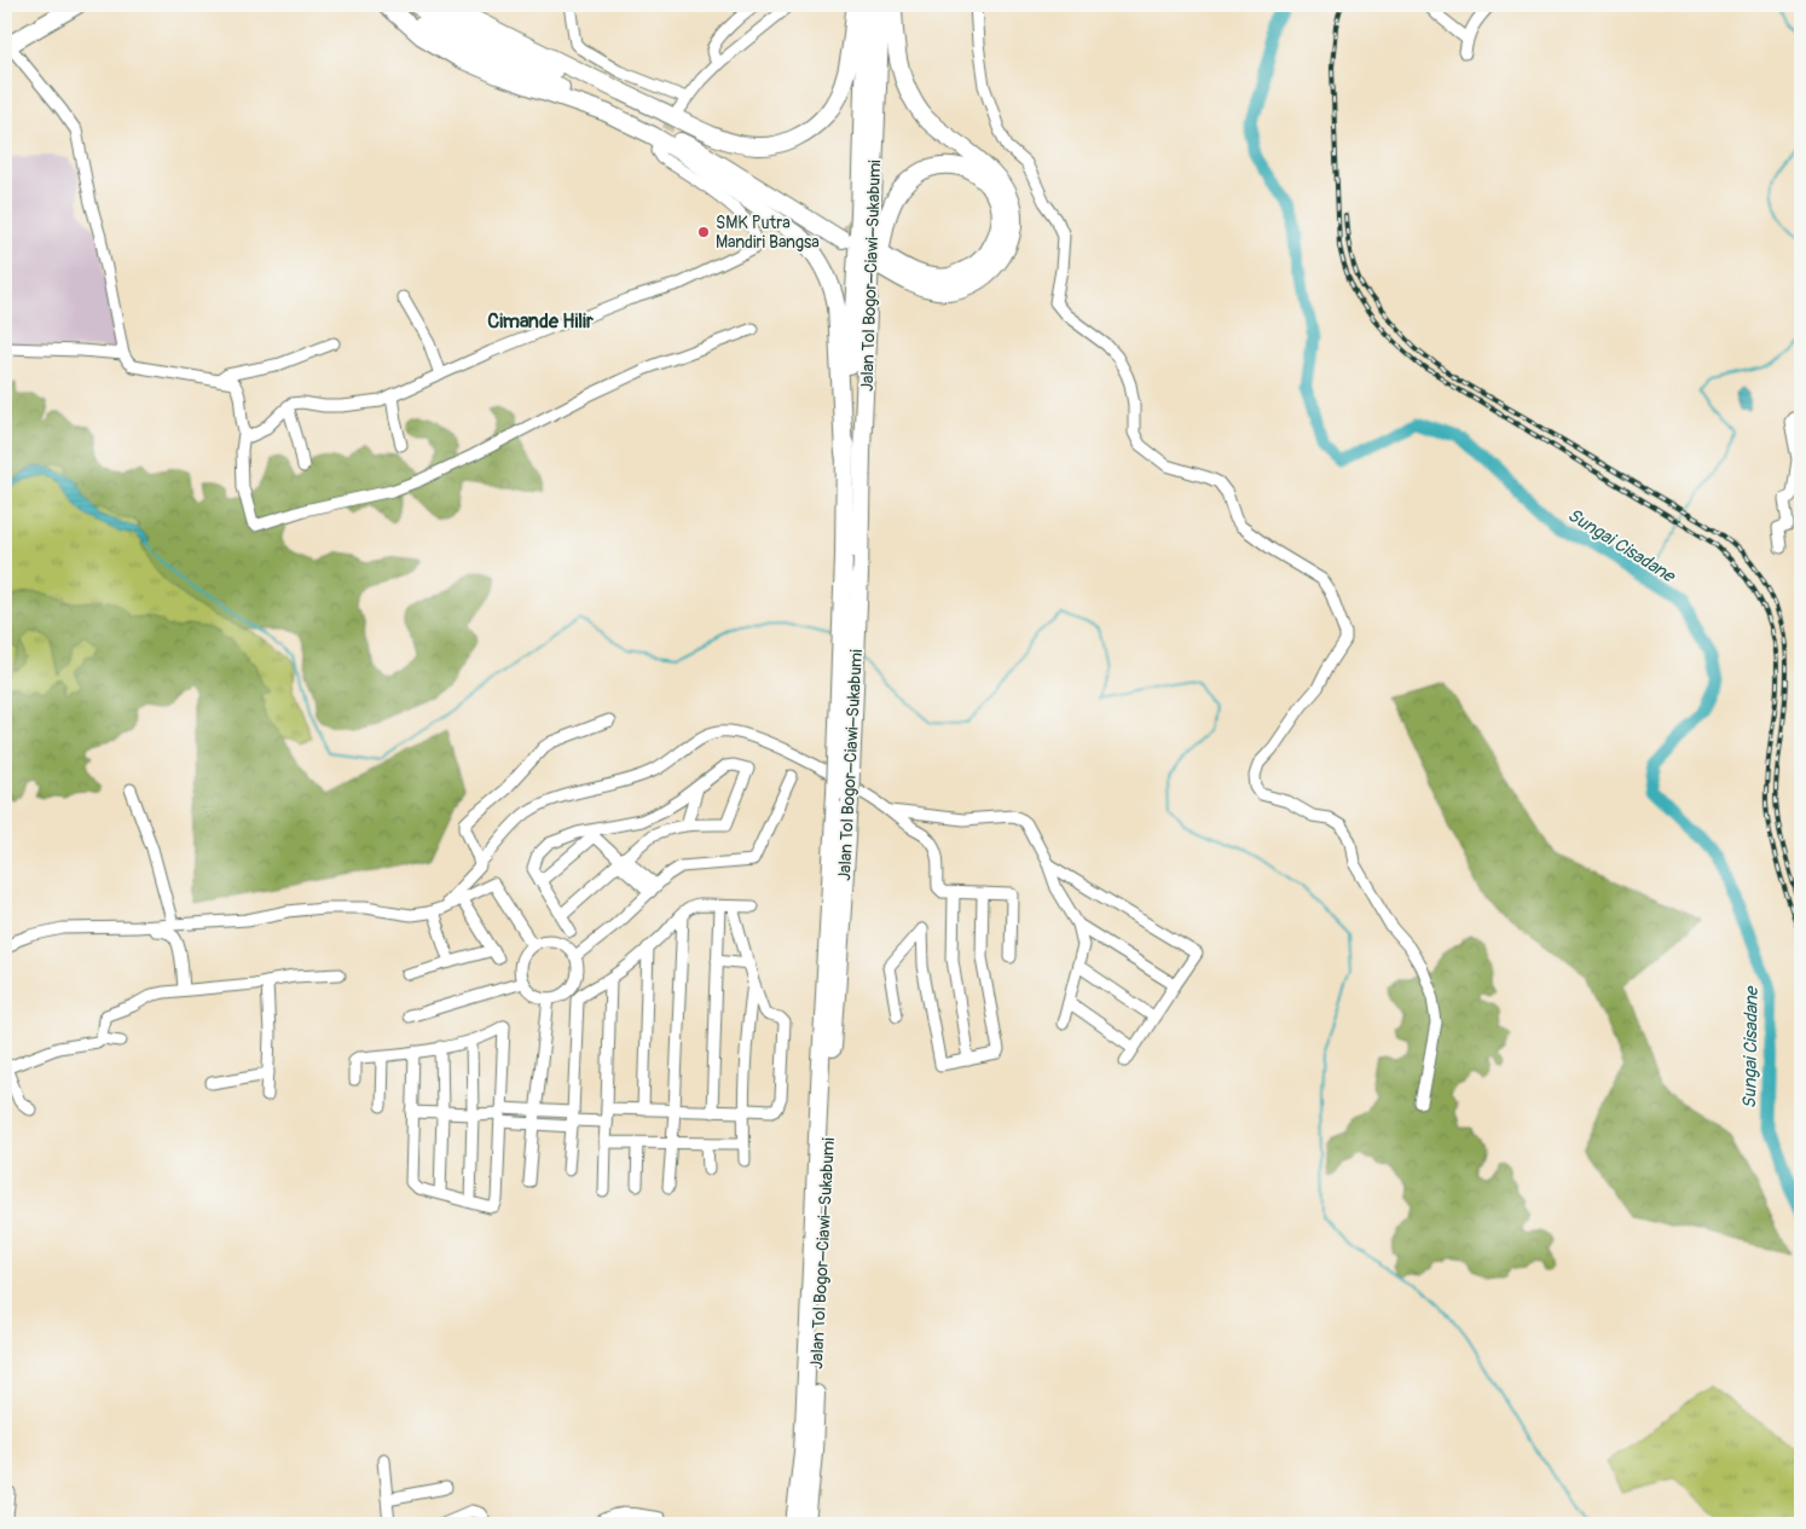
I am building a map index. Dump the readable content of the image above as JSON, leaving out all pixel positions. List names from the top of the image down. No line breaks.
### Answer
{"streets":{"highway":["Jalan Tol Bogor–Ciawi–Sukabumi"]},"districts":["Cimande Hilir"],"water":["Sungai Cisadane"],"places":["SMK Putra Mandiri Bangsa"]}
